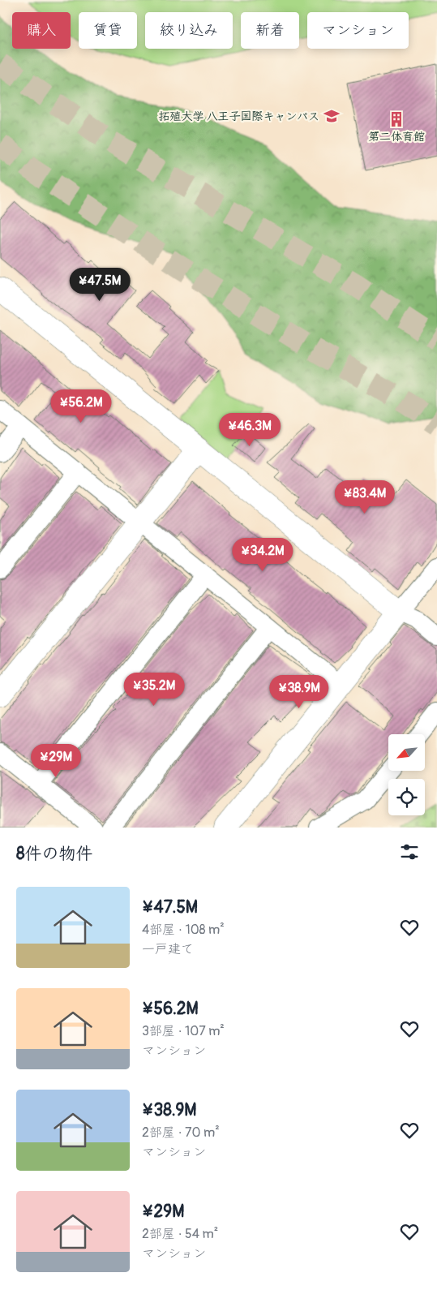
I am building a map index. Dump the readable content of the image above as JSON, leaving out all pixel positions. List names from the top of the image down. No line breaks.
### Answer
{"places":{"school or university":["拓殖大学 八王子国際キャンパス"],"building":["第二体育館"]},"north":"bottom left","page":{"chip":["購入","賃貸","絞り込み","新着","マンション"],"price":["¥47.5M","¥56.2M","¥46.3M","¥83.4M","¥34.2M","¥35.2M","¥38.9M","¥29M"],"heading":"8件の物件","list":[{"name":"¥47.5M","note":"4部屋 · 108 m² · 一戸建て"},{"name":"¥56.2M","note":"3部屋 · 107 m² · マンション"},{"name":"¥38.9M","note":"2部屋 · 70 m² · マンション"},{"name":"¥29M","note":"2部屋 · 54 m² · マンション"}]}}
